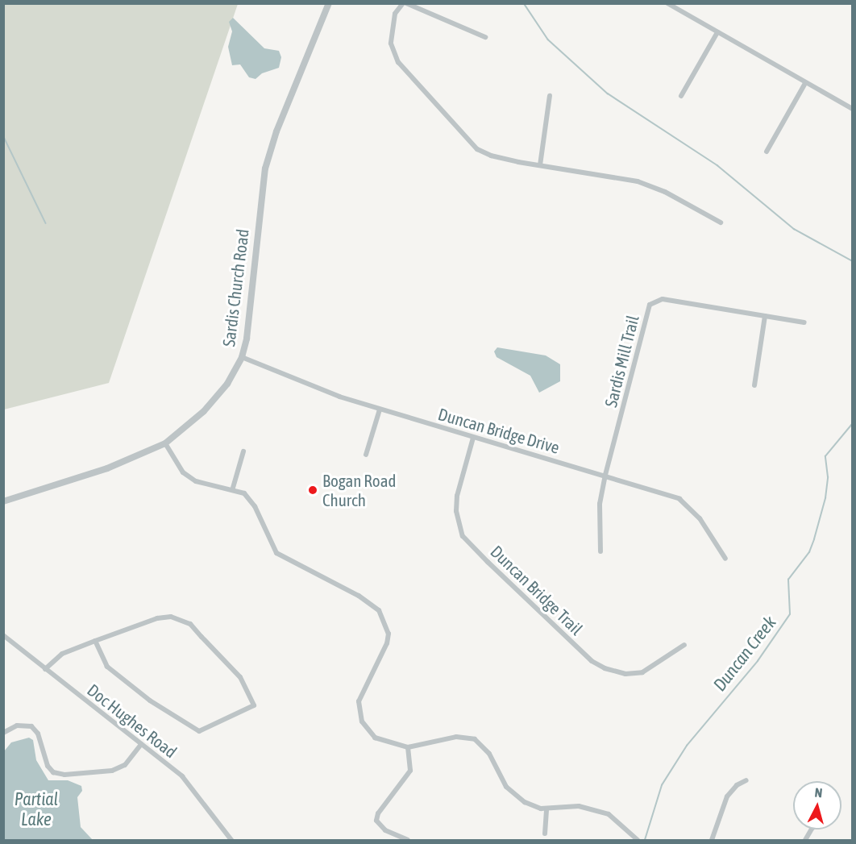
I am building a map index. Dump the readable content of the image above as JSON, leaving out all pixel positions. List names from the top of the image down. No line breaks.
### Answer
{"streets":{"street":["Sardis Church Road","Sardis Mill Trail","Duncan Bridge Drive","Duncan Bridge Trail","Doc Hughes Road"]},"crossings":[["Sardis Church Road","Duncan Bridge Drive"],["Sardis Mill Trail","Duncan Bridge Drive"],["Duncan Bridge Drive","Duncan Bridge Trail"]],"water":["Duncan Creek","Partial Lake"],"places":["Bogan Road Church"],"north":"top"}
